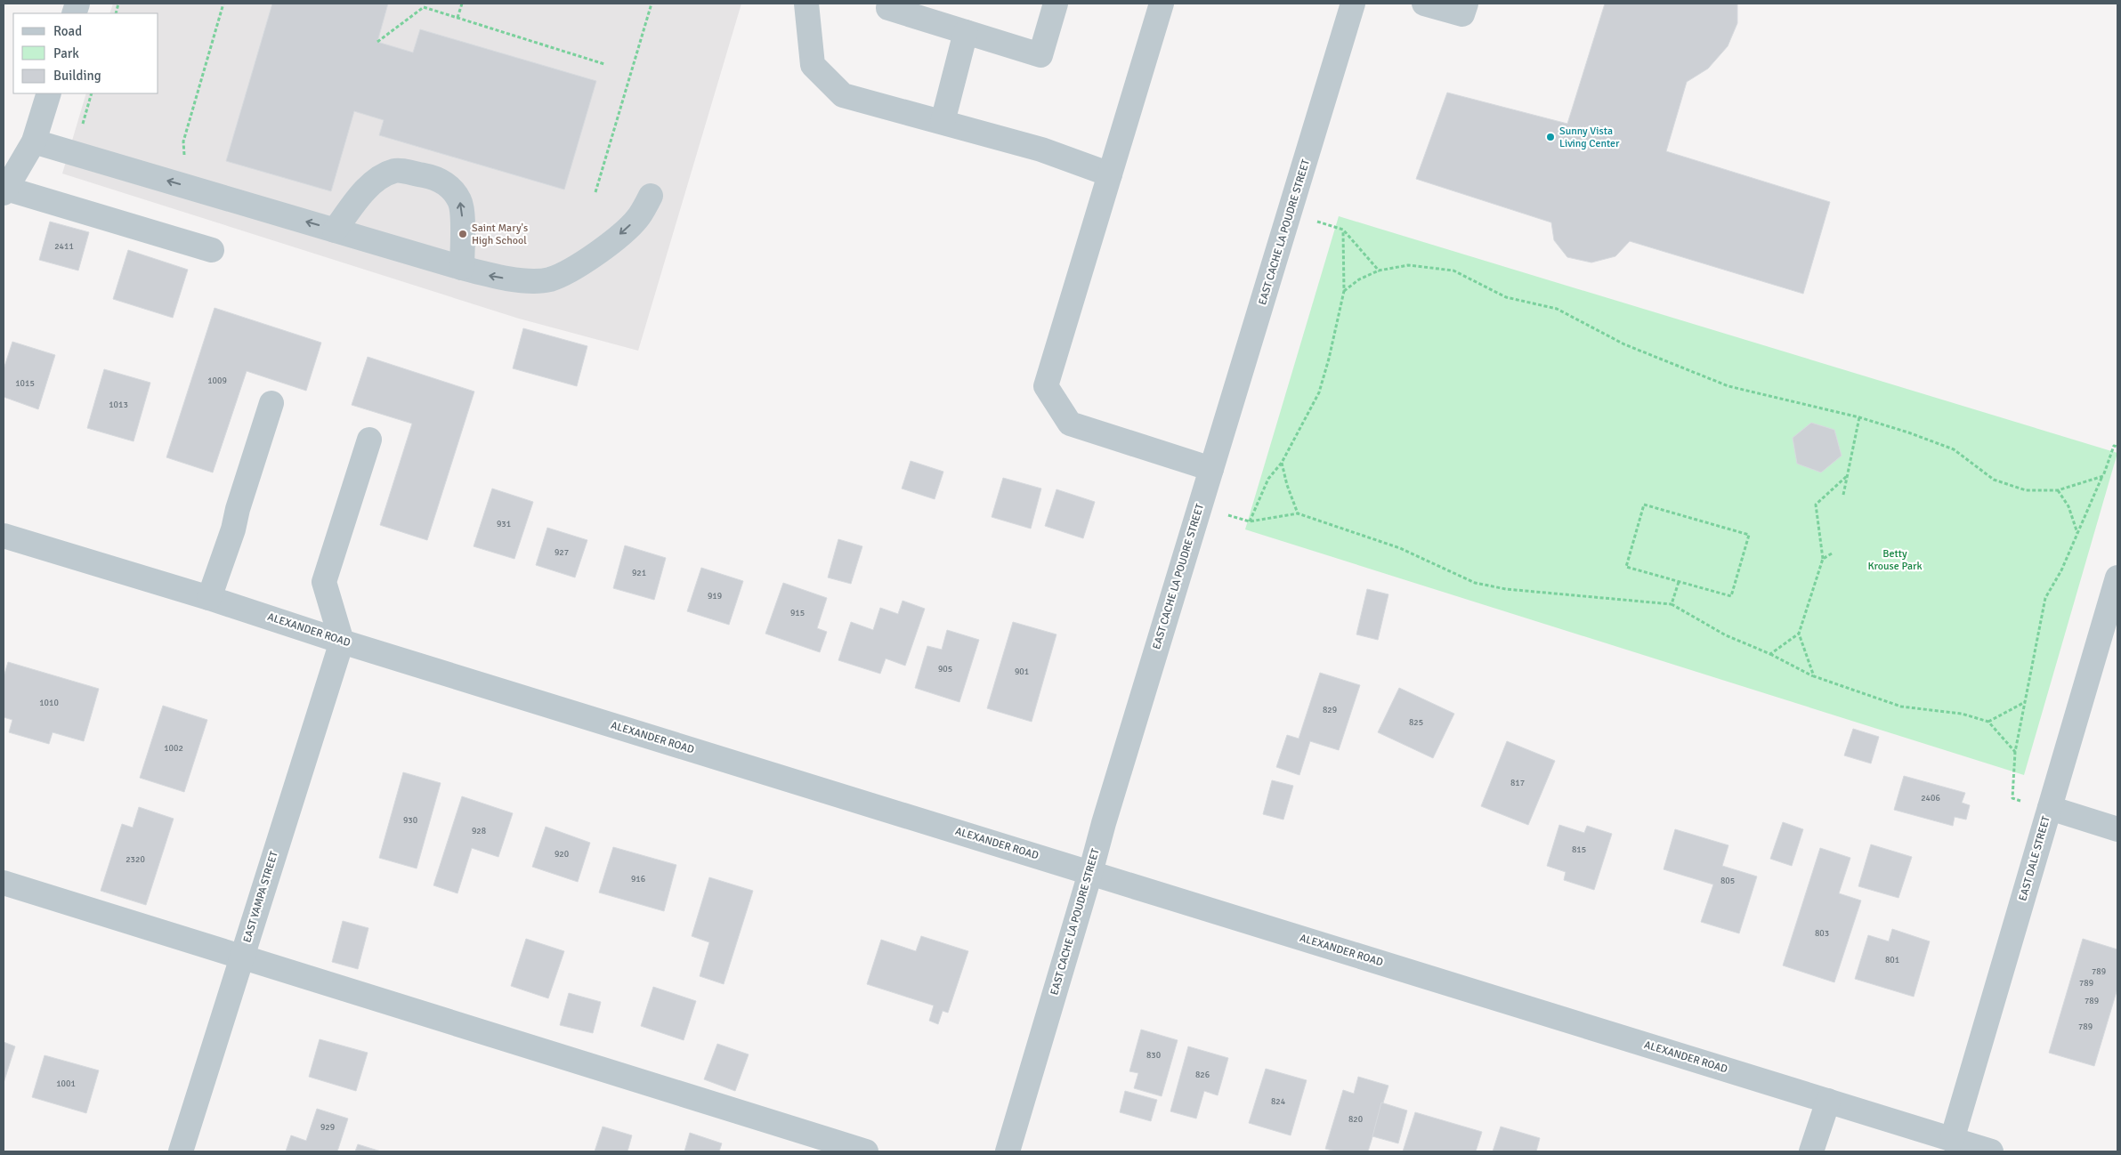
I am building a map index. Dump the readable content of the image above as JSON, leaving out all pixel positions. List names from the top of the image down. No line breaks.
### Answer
{"streets":{"street":["EAST CACHE LA POUDRE STREET","ALEXANDER ROAD","EAST DALE STREET","EAST YAMPA STREET"]},"crossings":[["EAST CACHE LA POUDRE STREET","ALEXANDER ROAD"],["ALEXANDER ROAD","EAST DALE STREET"],["ALEXANDER ROAD","EAST YAMPA STREET"]],"parks":["Betty Krouse Park"],"places":["Sunny Vista Living Center","Saint Mary's High School"],"house_numbers":["2411","1009","1015","1013","931","927","921","919","915","905","901","1010","829","825","1002","817","2406","930","928","815","920","2320","916","805","803","801","789","789","789","789","830","826","1001","824","820","929"],"legend":["Road","Park","Building"]}
